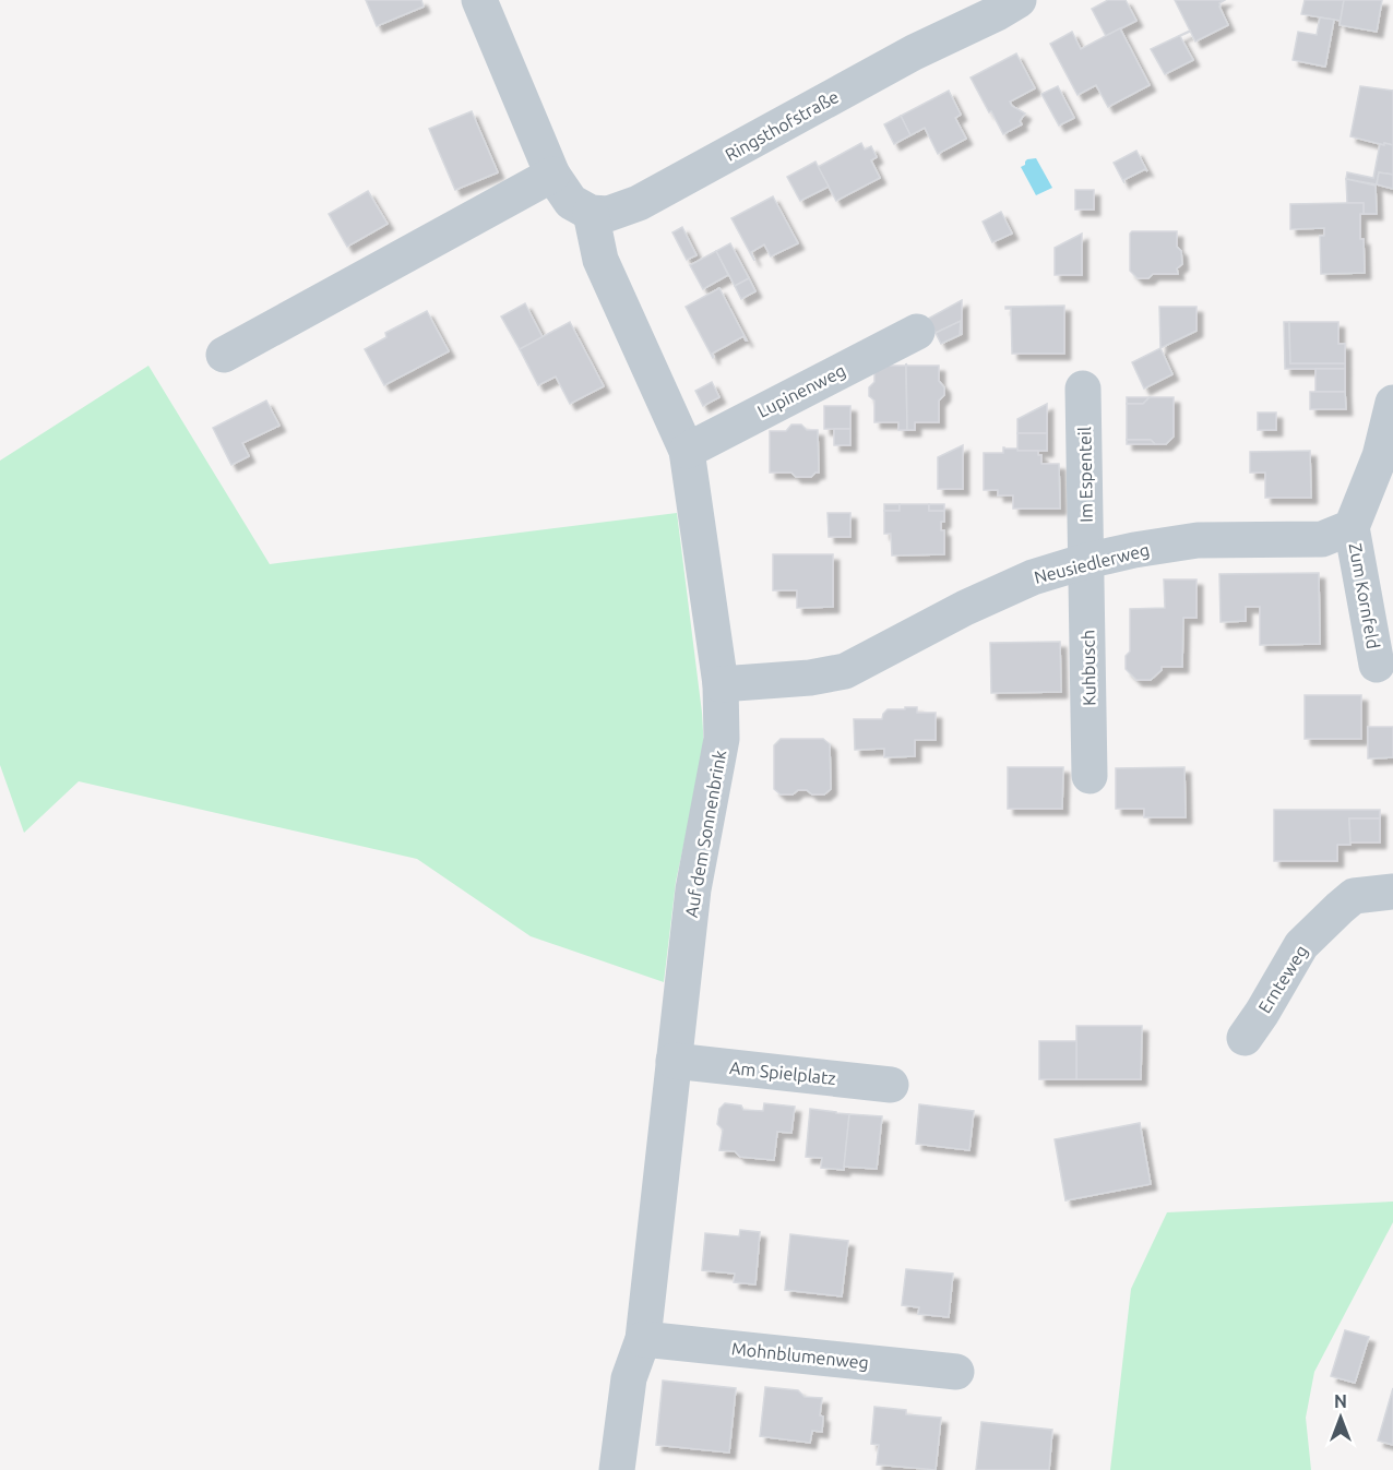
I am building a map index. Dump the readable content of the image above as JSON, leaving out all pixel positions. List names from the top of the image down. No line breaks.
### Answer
{"streets":{"street":["Ringsthofstraße","Lupinenweg","Im Espenteil","Neusiedlerweg","Zum Kornfeld","Kuhbusch","Auf dem Sonnenbrink","Ernteweg","Am Spielplatz","Mohnblumenweg"]},"crossings":[["Ringsthofstraße","Auf dem Sonnenbrink"],["Lupinenweg","Auf dem Sonnenbrink"],["Im Espenteil","Neusiedlerweg"],["Im Espenteil","Kuhbusch"],["Neusiedlerweg","Zum Kornfeld"],["Neusiedlerweg","Kuhbusch"],["Neusiedlerweg","Auf dem Sonnenbrink"],["Auf dem Sonnenbrink","Am Spielplatz"],["Auf dem Sonnenbrink","Mohnblumenweg"]],"north":"top"}
